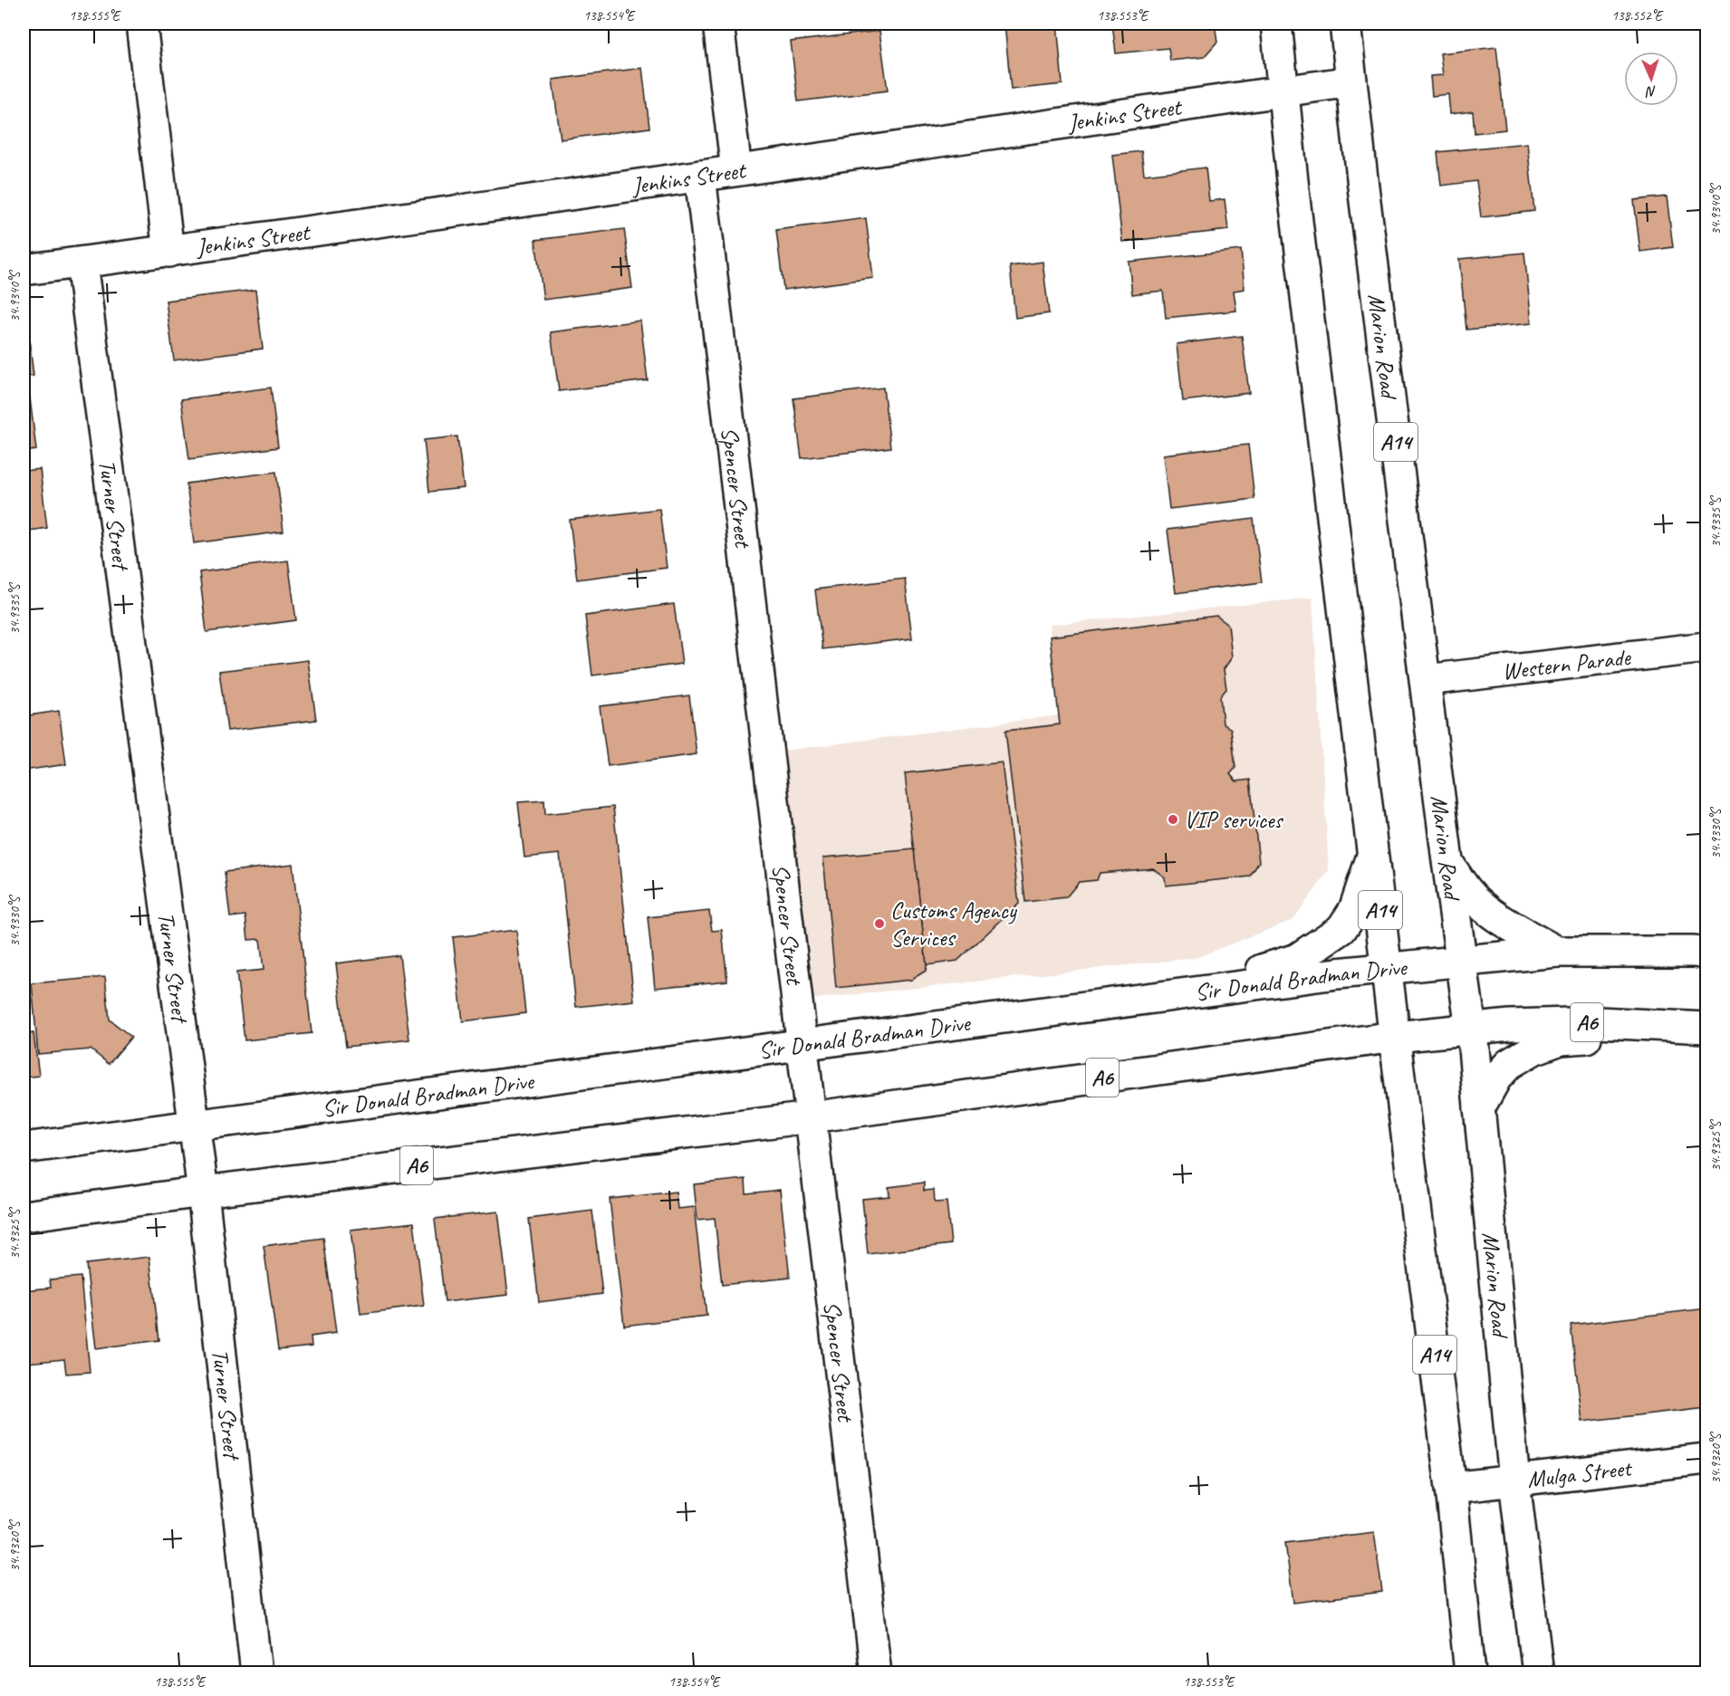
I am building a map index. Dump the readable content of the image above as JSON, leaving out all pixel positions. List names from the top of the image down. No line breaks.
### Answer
{"streets":{"main road":["Jenkins Street","Marion Road","A14","Spencer Street","Turner Street","Western Parade","Sir Donald Bradman Drive","A6","Mulga Street"]},"crossings":[["Jenkins Street","Marion Road"],["Jenkins Street","A14"],["Jenkins Street","Spencer Street"],["Jenkins Street","Turner Street"],["Marion Road","Western Parade"],["Marion Road","Sir Donald Bradman Drive"],["Marion Road","A6"],["Marion Road","Mulga Street"],["A14","Sir Donald Bradman Drive"],["A14","A6"],["A14","Mulga Street"],["Spencer Street","Sir Donald Bradman Drive"],["Spencer Street","A6"],["Turner Street","Sir Donald Bradman Drive"],["Turner Street","A6"]],"places":["VIP services","Customs Agency Services"],"north":"bottom","coordinates":["138.555°E","138.554°E","138.553°E","138.552°E","34.9340°S","34.9335°S","34.9330°S","34.9325°S","34.9320°S"]}
